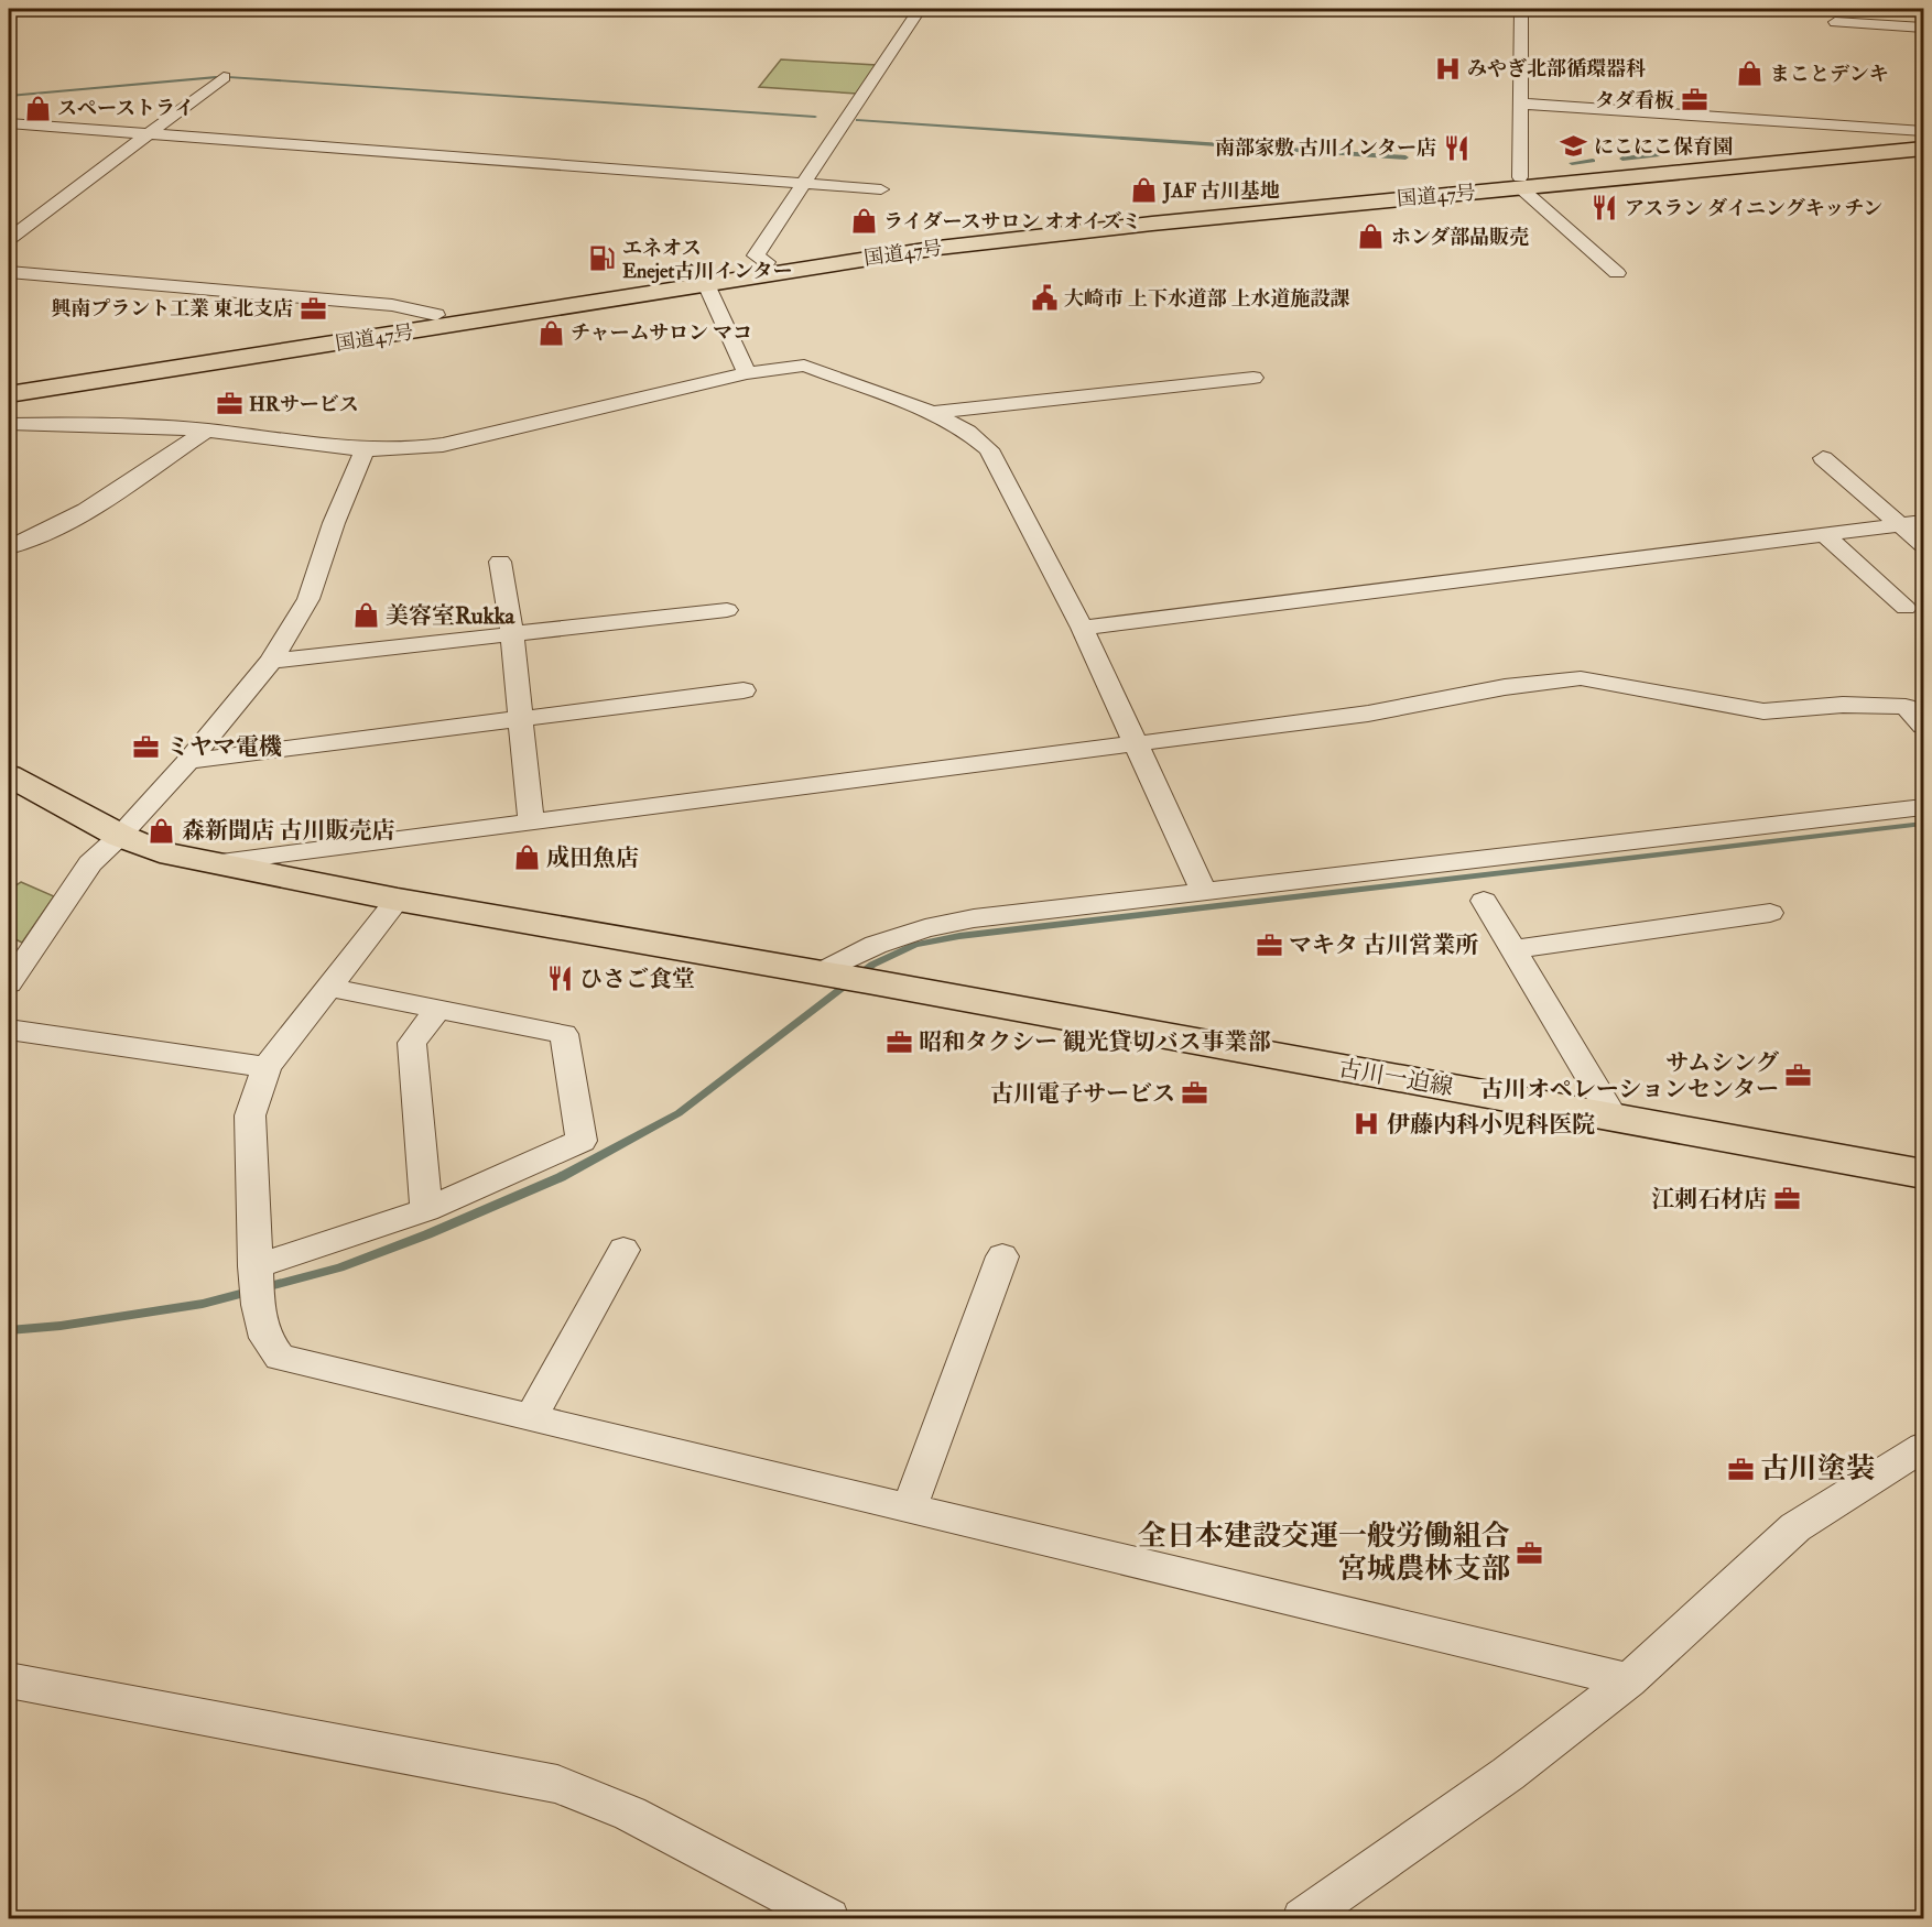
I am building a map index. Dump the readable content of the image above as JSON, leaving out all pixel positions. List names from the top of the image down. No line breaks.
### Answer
{"streets":{"main road":["国道47号","古川一迫線"]},"places":{"hospital":["みやぎ北部循環器科","伊藤内科小児科医院"],"shop":["まことデンキ","スペーストライ","JAF 古川基地","ライダースサロン オオイズミ","ホンダ部品販売","チャームサロン マコ","美容室Rukka","森新聞店 古川販売店","成田魚店"],"office":["タダ看板","興南プラント工業 東北支店","HRサービス","ミヤマ電機","マキタ 古川営業所","昭和タクシー 観光貸切バス事業部","サムシング 古川オペレーションセンター","古川電子サービス","江刺石材店","古川塗装","全日本建設交運一般労働組合 宮城農林支部"],"school or university":["にこにこ保育園"],"restaurant":["南部家敷 古川インター店","アスラン ダイニングキッチン","ひさご食堂"],"fuel station":["エネオス Enejet古川インター"],"public building":["大崎市 上下水道部 上水道施設課"]}}
